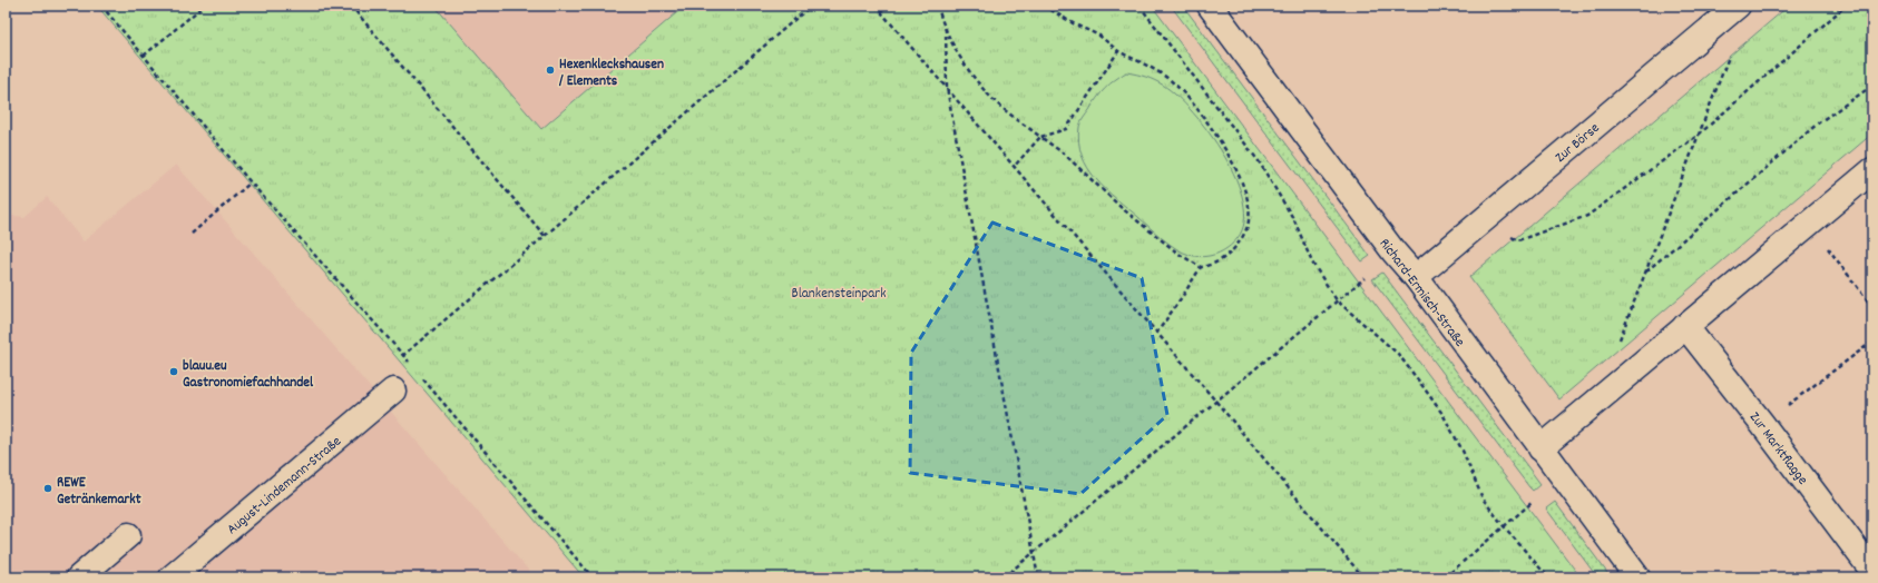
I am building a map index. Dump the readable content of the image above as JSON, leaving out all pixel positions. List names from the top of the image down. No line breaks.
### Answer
{"streets":{"street":["Zur Börse","Richard-Ermisch-Straße","Zur Marktflagge","August-Lindemann-Straße"]},"crossings":[["Zur Börse","Richard-Ermisch-Straße"]],"parks":["Blankensteinpark"],"places":["Hexenkleckshausen / Elements","blauu.eu Gastronomiefachhandel","REWE Getränkemarkt"]}
